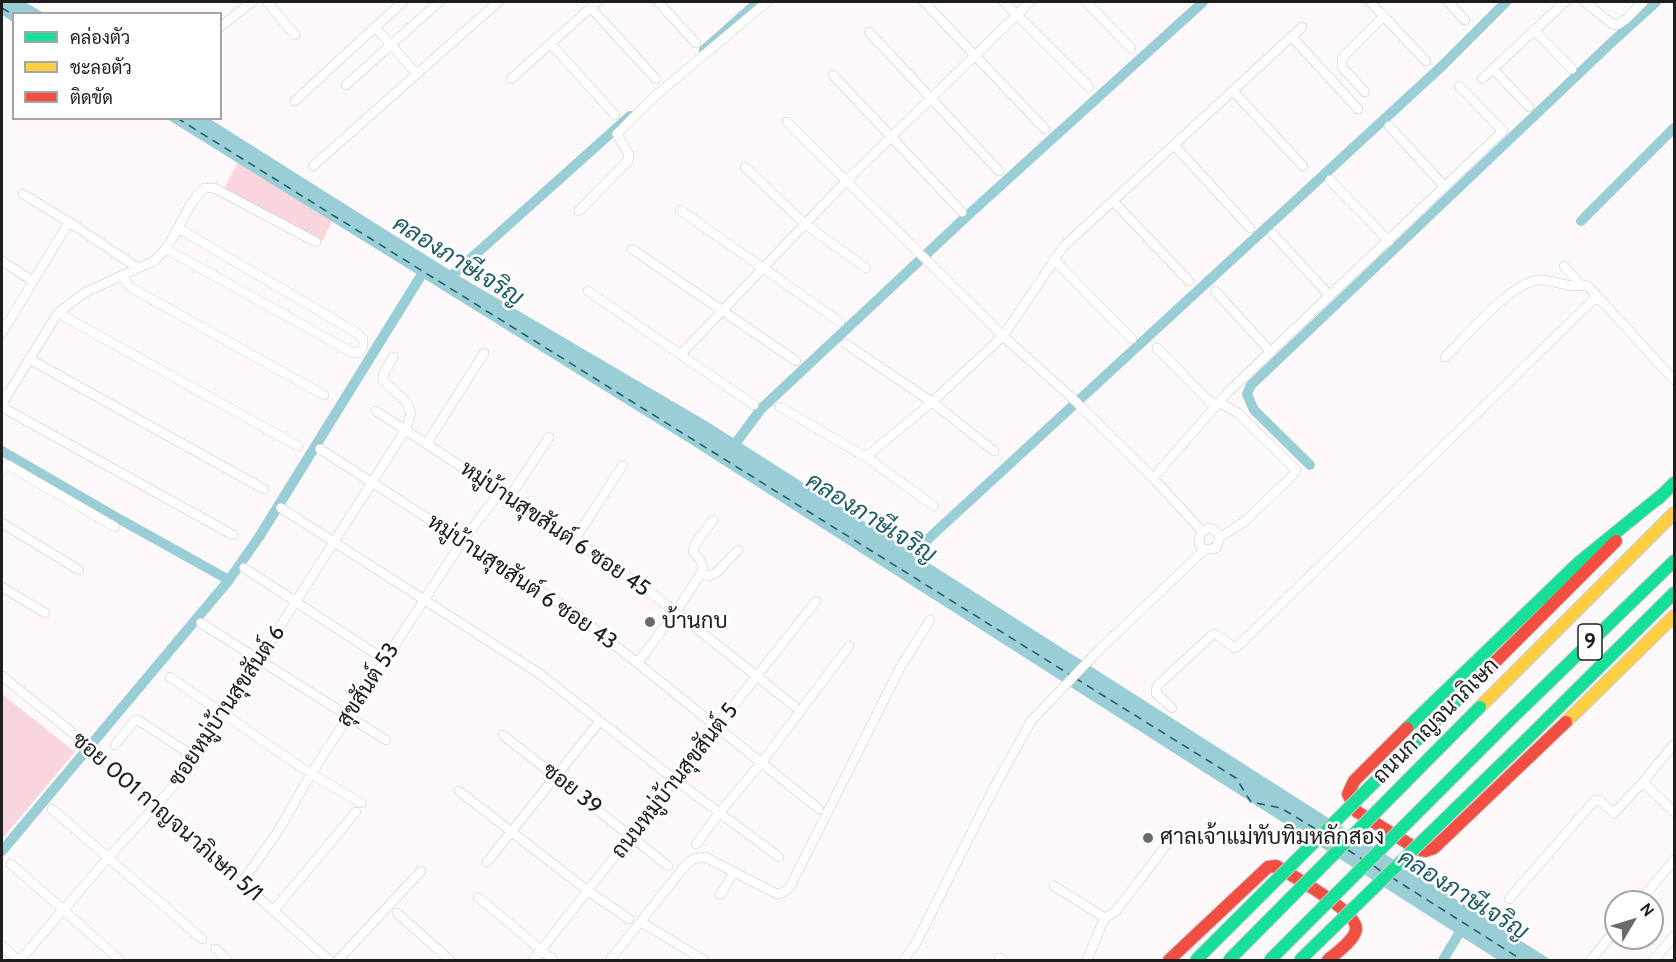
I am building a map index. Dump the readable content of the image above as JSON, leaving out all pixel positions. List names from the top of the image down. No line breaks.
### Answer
{"streets":{"main road":["9","ถนนกาญจนาภิเษก"],"street":["หมู่บ้านสุขสันต์ 6 ซอย 45","หมู่บ้านสุขสันต์ 6 ซอย 43","สุขสันต์ 53","ซอยหมู่บ้านสุขสันต์ 6","ถนนหมู่บ้านสุขสันต์ 5","ซอย 39","ซอย 001 กาญจนาภิเษก 5/1"]},"crossings":[["หมู่บ้านสุขสันต์ 6 ซอย 45","สุขสันต์ 53"],["หมู่บ้านสุขสันต์ 6 ซอย 45","ซอยหมู่บ้านสุขสันต์ 6"],["หมู่บ้านสุขสันต์ 6 ซอย 45","ถนนหมู่บ้านสุขสันต์ 5"],["หมู่บ้านสุขสันต์ 6 ซอย 43","สุขสันต์ 53"],["หมู่บ้านสุขสันต์ 6 ซอย 43","ซอยหมู่บ้านสุขสันต์ 6"],["หมู่บ้านสุขสันต์ 6 ซอย 43","ถนนหมู่บ้านสุขสันต์ 5"],["สุขสันต์ 53","ซอย 001 กาญจนาภิเษก 5/1"],["ซอยหมู่บ้านสุขสันต์ 6","ซอย 001 กาญจนาภิเษก 5/1"],["ถนนหมู่บ้านสุขสันต์ 5","ซอย 39"]],"water":["คลองภาษีเจริญ"],"places":["บ้านกบ","ศาลเจ้าแม่ทับทิมหลักสอง"],"legend":["คล่องตัว","ชะลอตัว","ติดขัด"],"north":"top right"}
